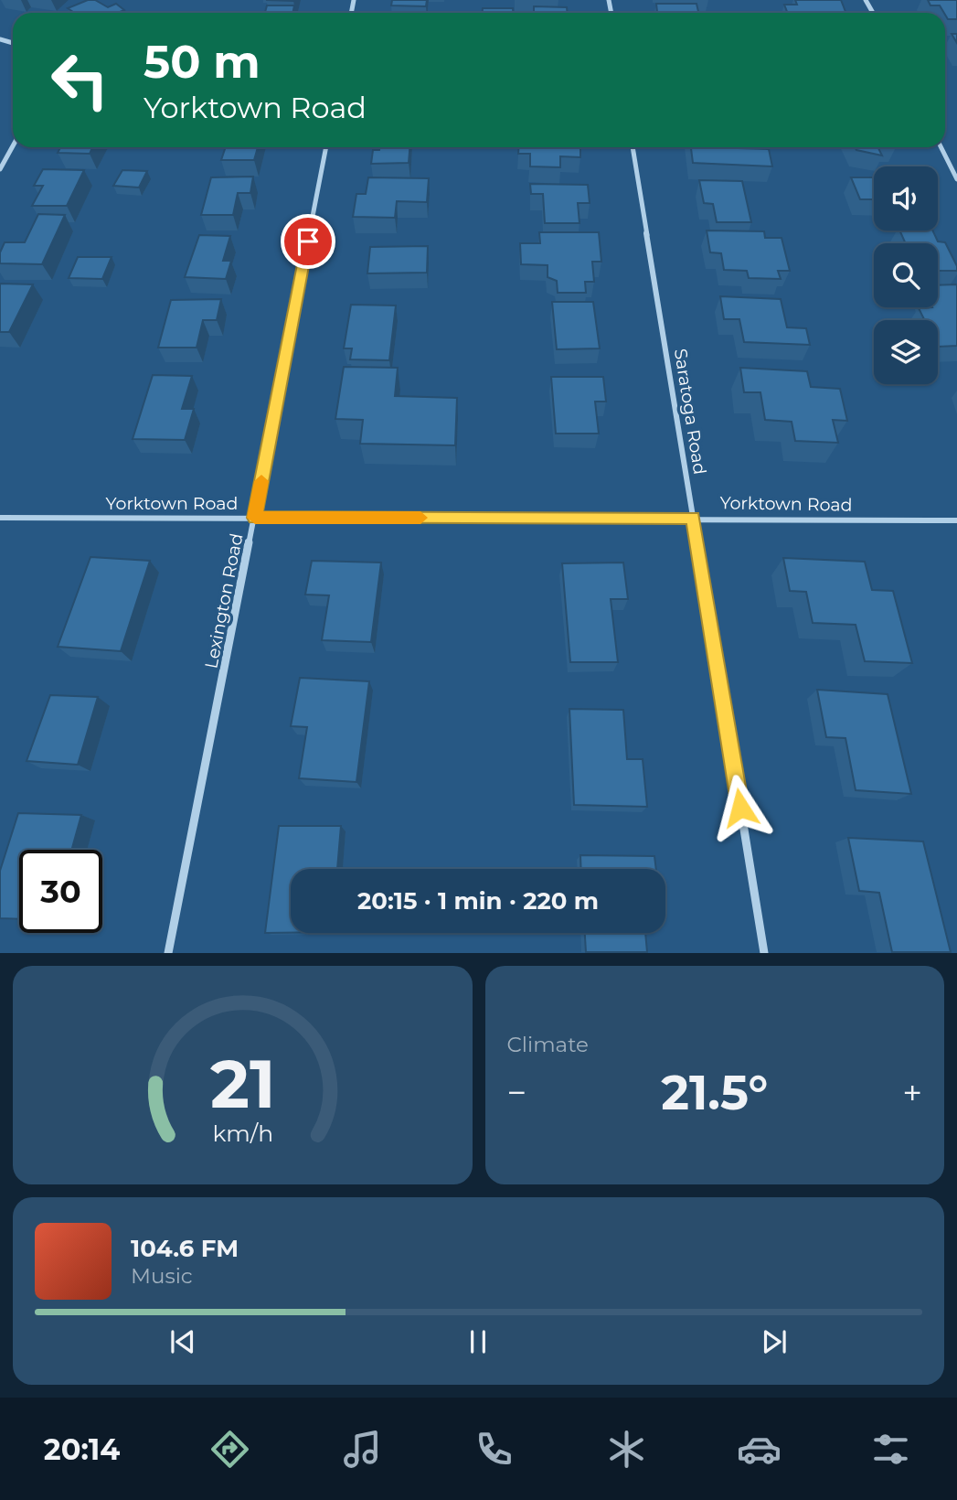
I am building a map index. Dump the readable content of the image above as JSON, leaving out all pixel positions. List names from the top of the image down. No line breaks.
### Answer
{"streets":{"street":["Saratoga Road","Yorktown Road","Lexington Road"]},"crossings":[["Saratoga Road","Yorktown Road"],["Yorktown Road","Lexington Road"]],"page":{"turn":["50 m","Yorktown Road"],"limit":"30","trip":"20:15 · 1 min · 220 m","tile":"Climate","heat":["−","21.5°","+"],"song":["104.6 FM","Music"],"tabs":"20:14","gauge":["21","km/h"]}}
